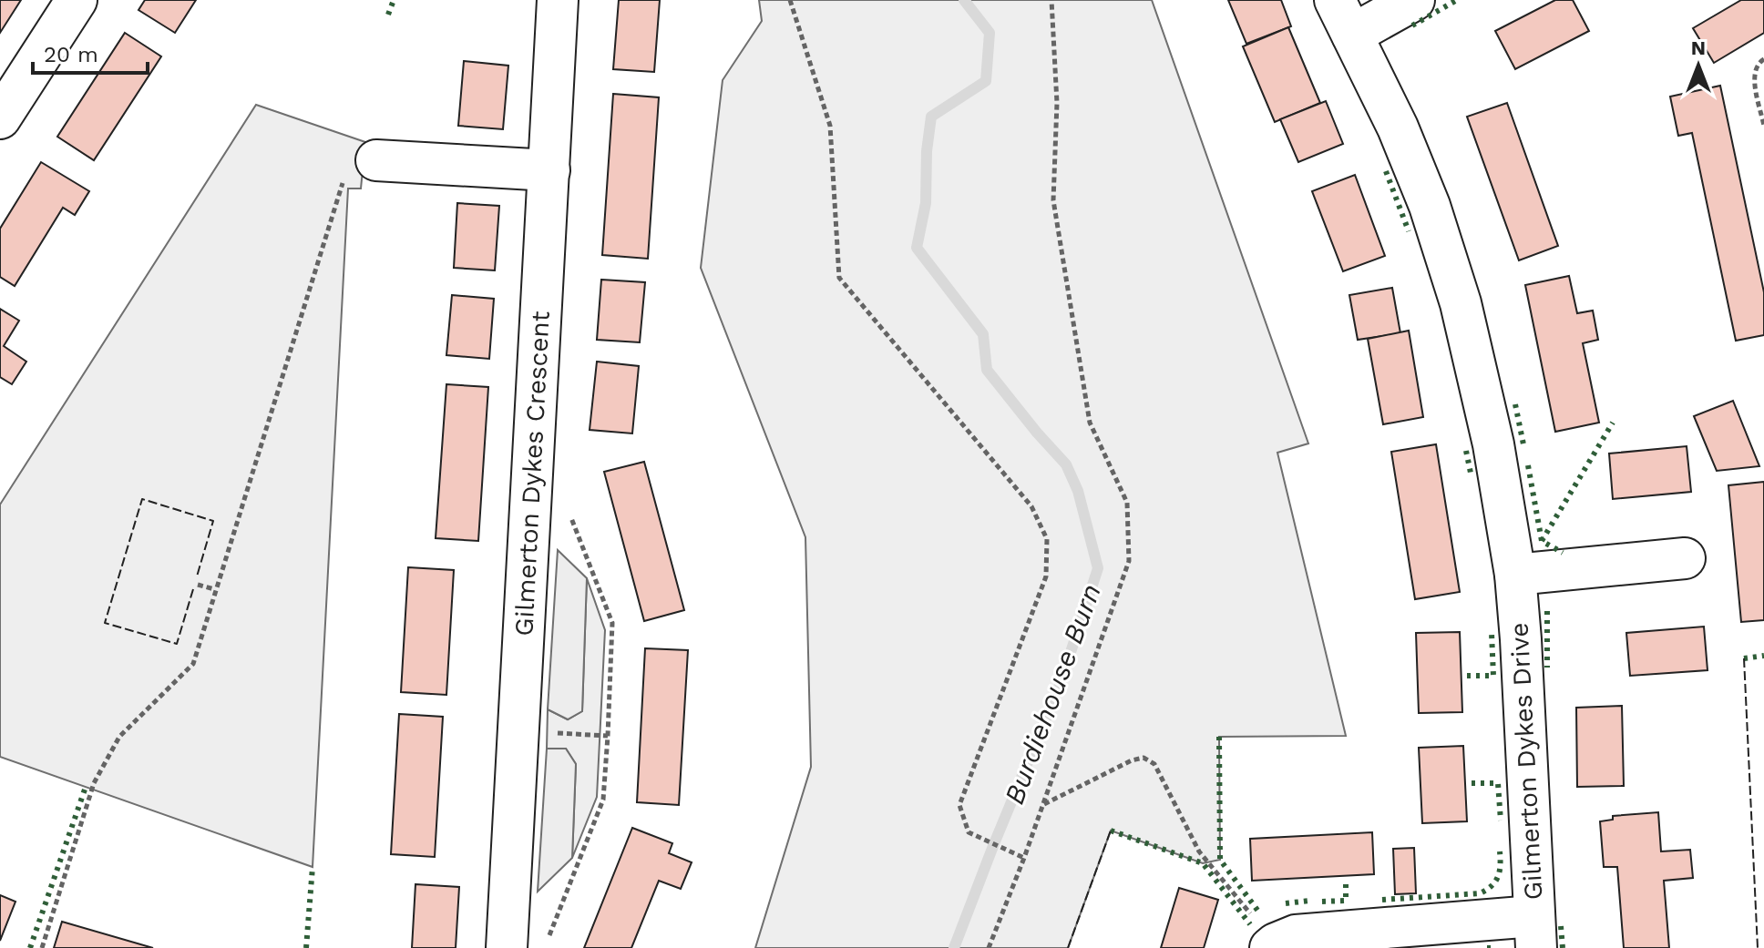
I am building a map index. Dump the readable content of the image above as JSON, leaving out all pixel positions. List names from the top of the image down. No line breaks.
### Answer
{"streets":{"street":["Gilmerton Dykes Crescent","Gilmerton Dykes Drive"]},"water":["Burdiehouse Burn"],"scale_bar":"20 m","north":"top"}
